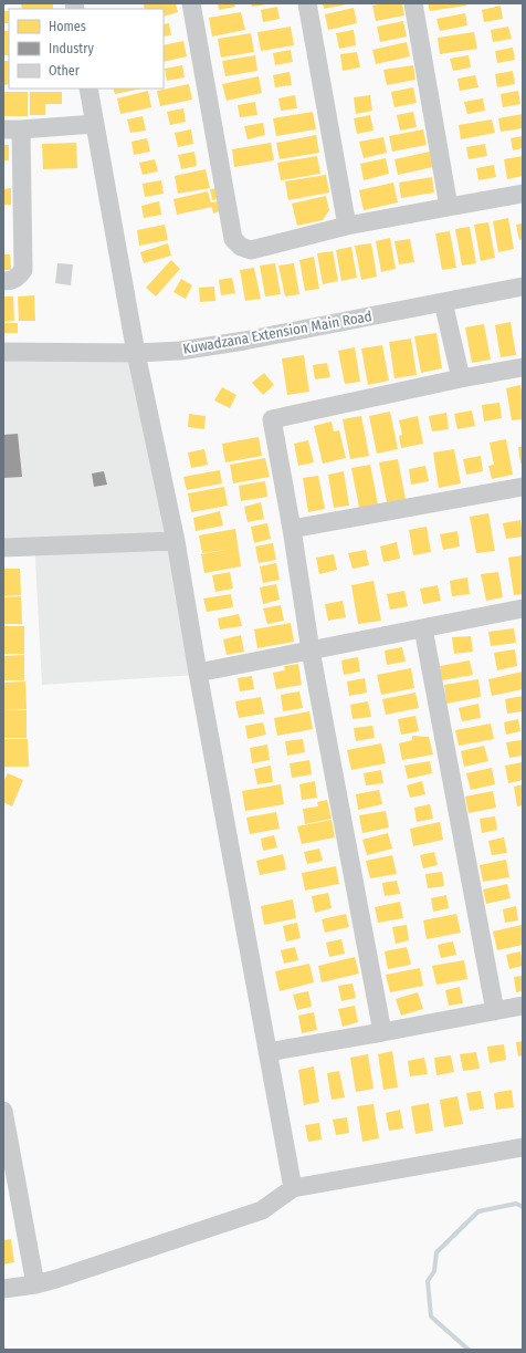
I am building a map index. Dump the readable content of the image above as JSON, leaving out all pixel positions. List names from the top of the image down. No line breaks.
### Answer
{"streets":{"street":["Kuwadzana Extension Main Road"]},"legend":["Homes","Industry","Other"]}
